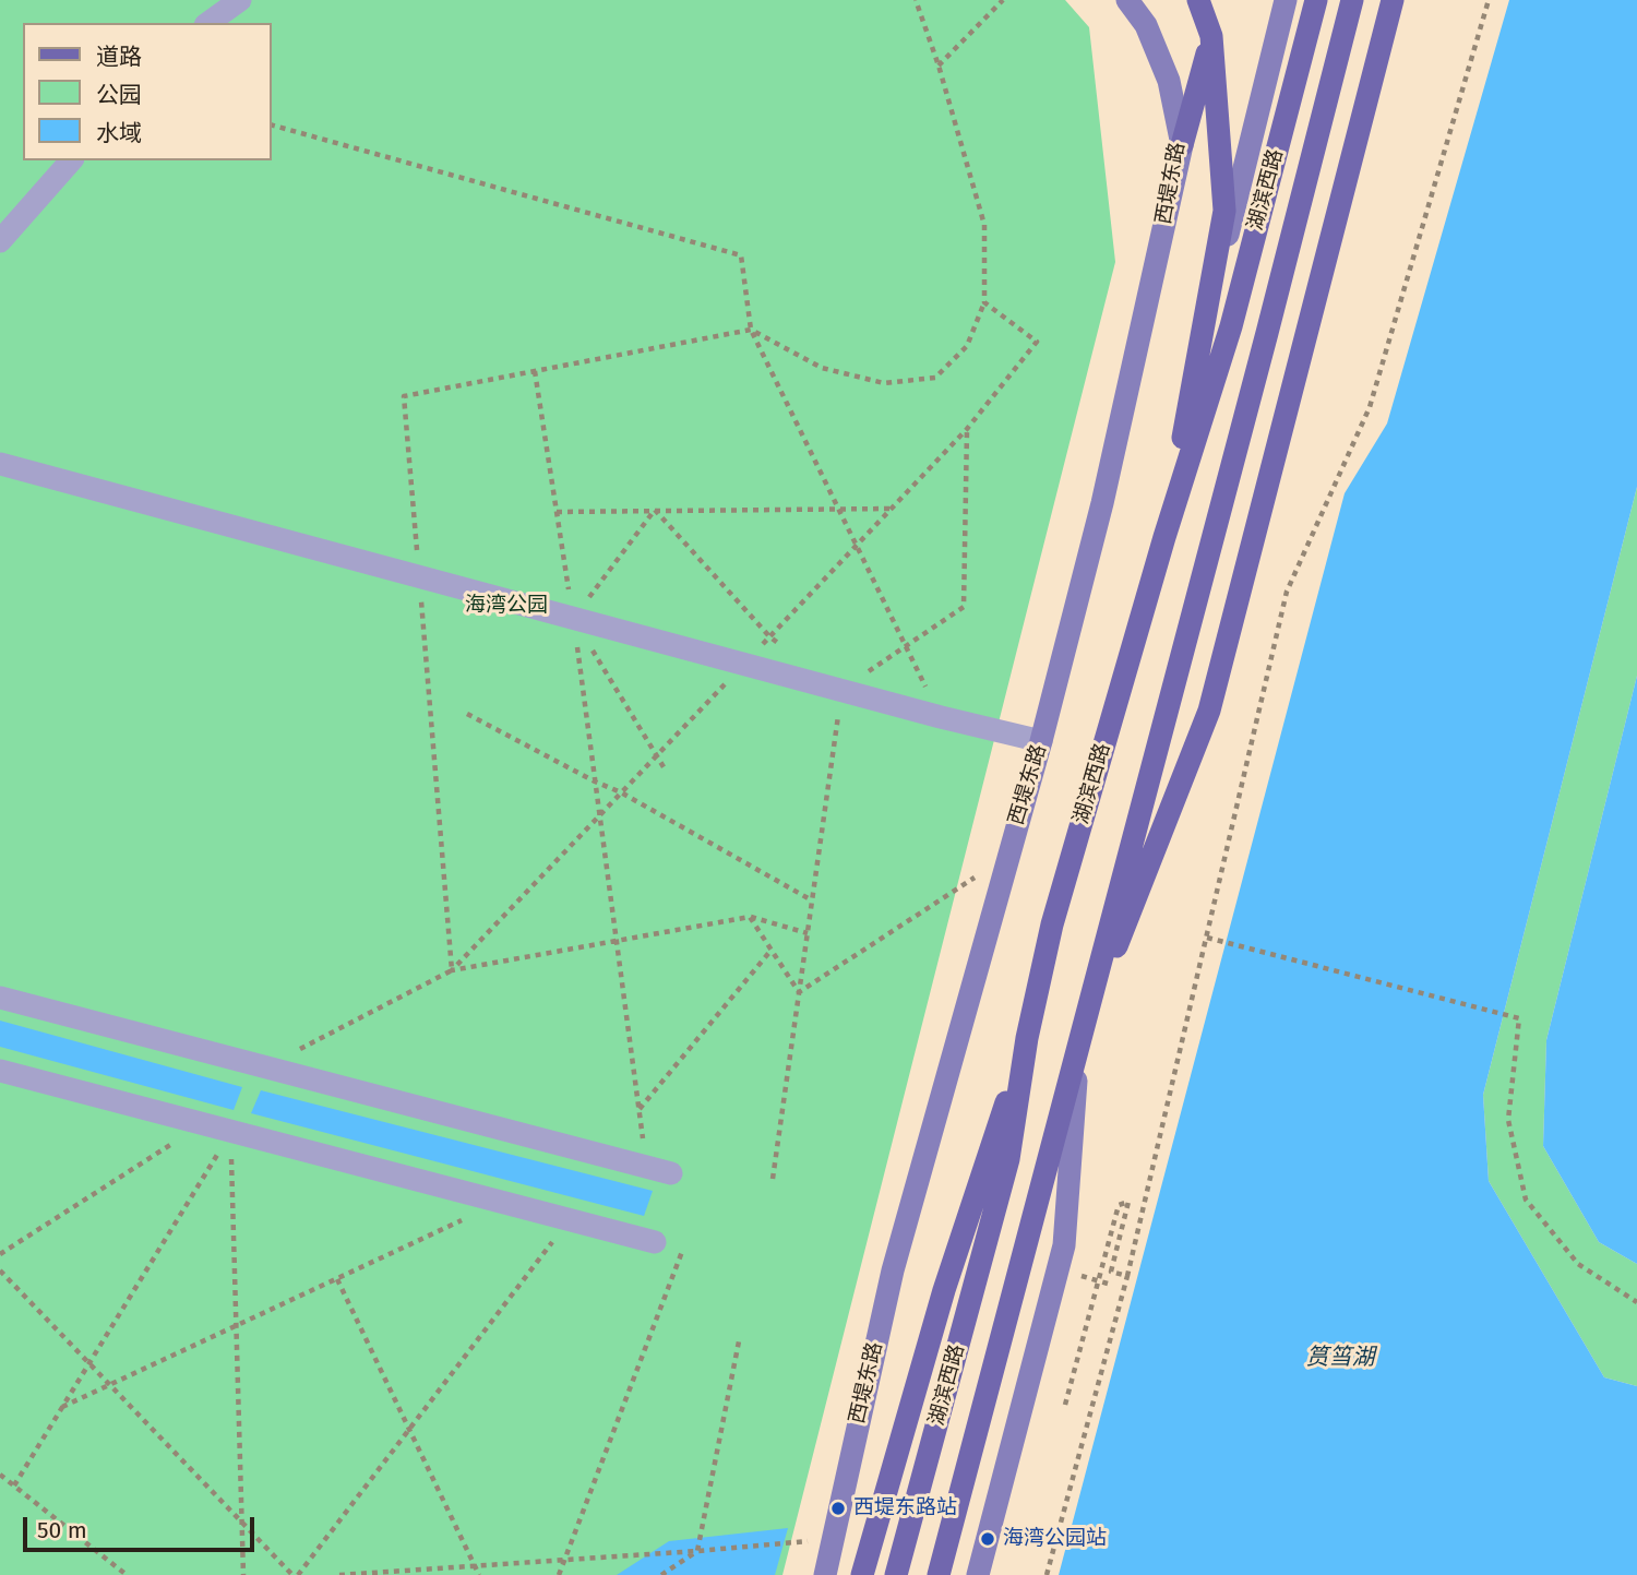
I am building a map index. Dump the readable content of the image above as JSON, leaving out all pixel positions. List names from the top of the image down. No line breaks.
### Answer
{"streets":{"main road":["西堤东路","湖滨西路"]},"water":["筼筜湖"],"parks":["海湾公园"],"places":["西堤东路站","海湾公园站"],"legend":["道路","公园","水域"],"scale_bar":"50 m"}
